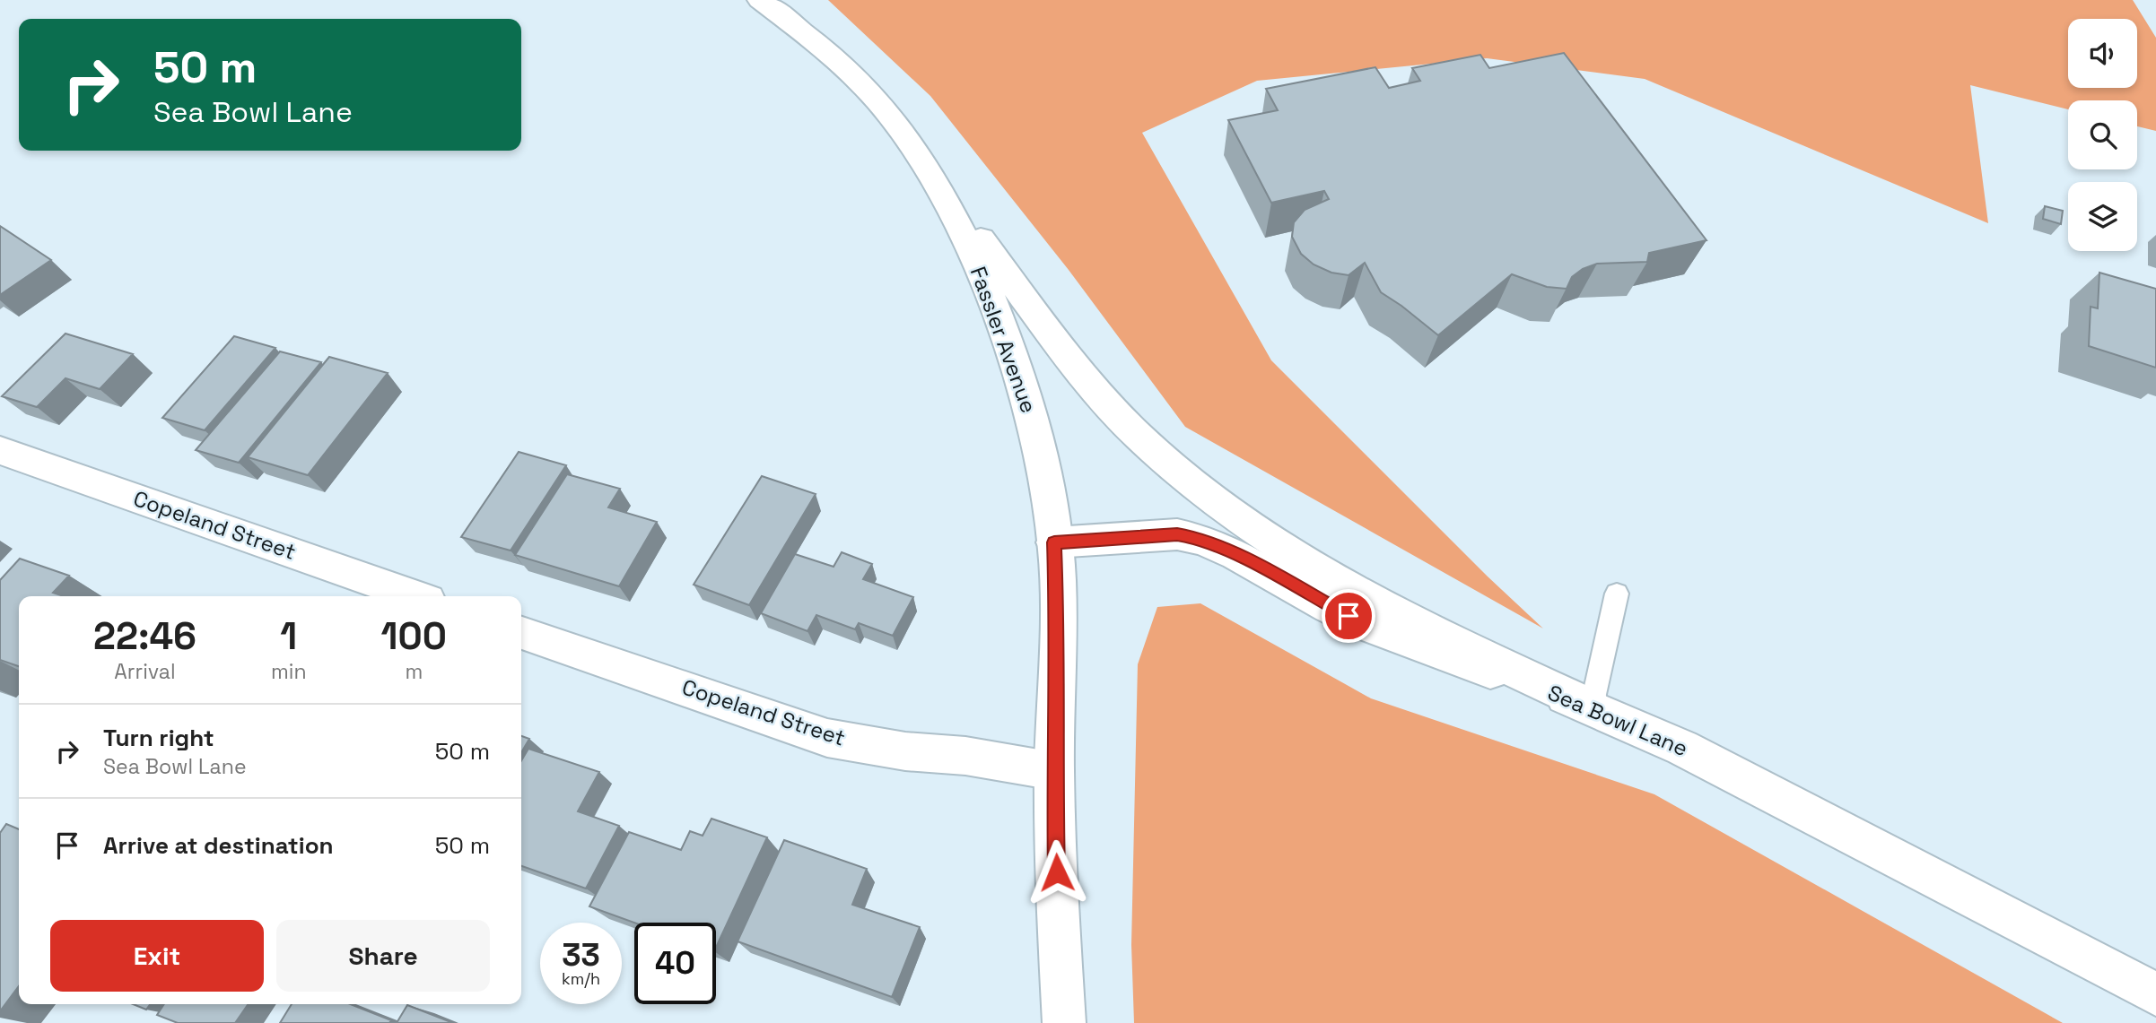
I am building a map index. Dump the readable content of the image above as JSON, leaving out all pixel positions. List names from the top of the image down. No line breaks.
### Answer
{"streets":{"street":["Fassler Avenue","Copeland Street","Sea Bowl Lane"]},"crossings":[["Fassler Avenue","Copeland Street"],["Fassler Avenue","Sea Bowl Lane"]],"page":{"turn":["50 m","Sea Bowl Lane"],"eta":["22:46","Arrival","1","min","100","m"],"list":[{"name":"Turn right","note":"Sea Bowl Lane","value":"50 m"},{"name":"Arrive at destination","value":"50 m"}],"buttons":["Exit","Share"],"speed":"33 km/h","limit":"40"}}
